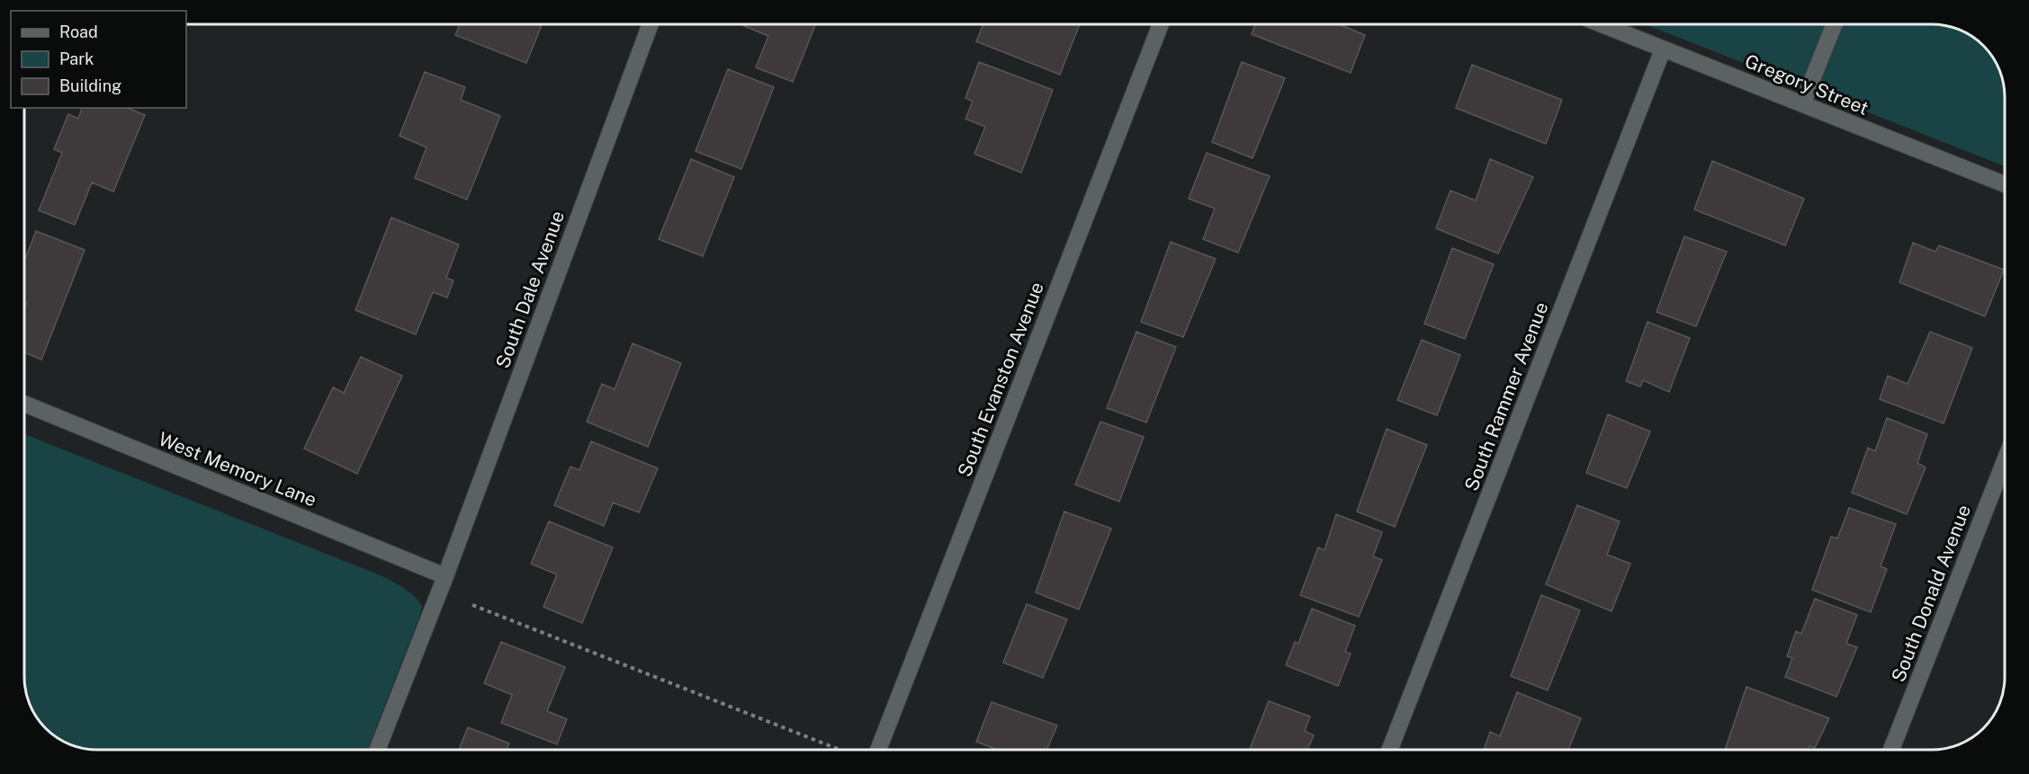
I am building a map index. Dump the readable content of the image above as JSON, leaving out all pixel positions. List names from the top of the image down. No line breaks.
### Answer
{"streets":{"street":["Gregory Street","South Dale Avenue","South Evanston Avenue","South Rammer Avenue","West Memory Lane","South Donald Avenue"]},"crossings":[["Gregory Street","South Rammer Avenue"],["South Dale Avenue","West Memory Lane"]],"legend":["Road","Park","Building"]}
